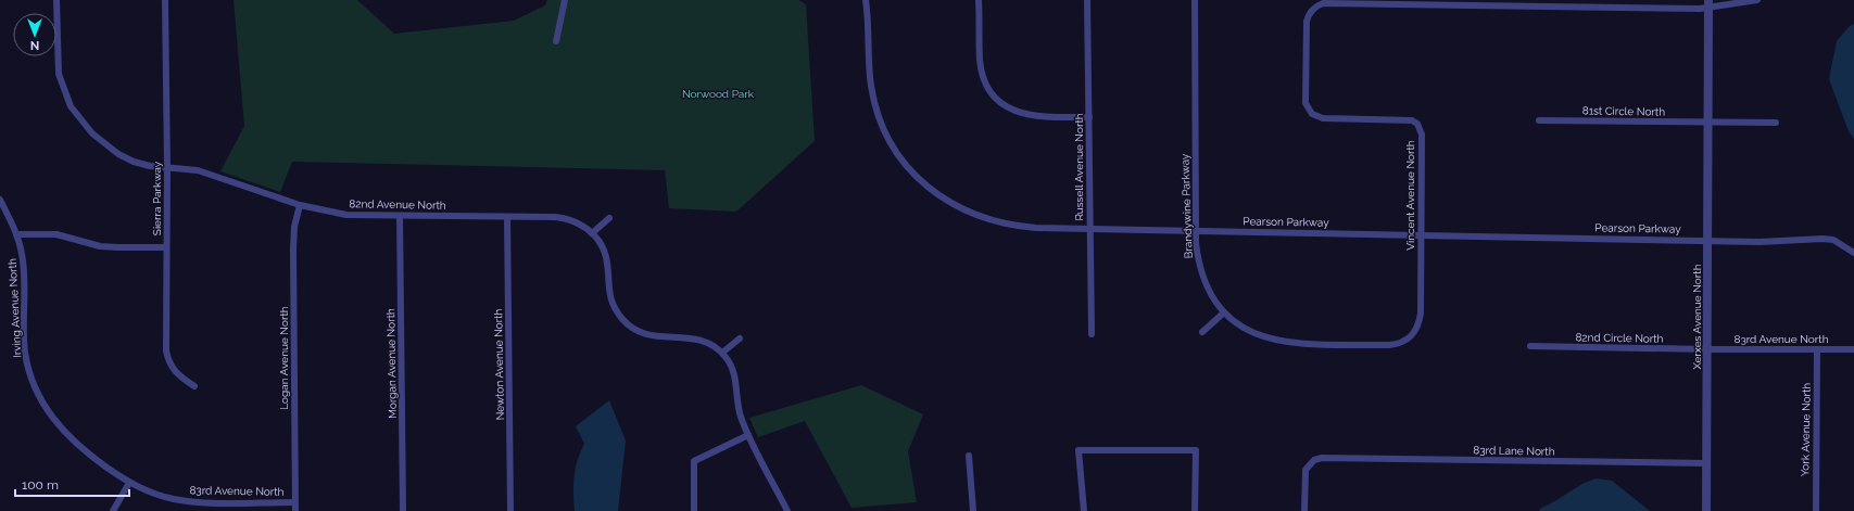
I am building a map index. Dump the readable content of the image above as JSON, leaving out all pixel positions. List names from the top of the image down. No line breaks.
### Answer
{"streets":{"street":["81st Circle North","Russell Avenue North","Vincent Avenue North","Sierra Parkway","82nd Avenue North","Brandywine Parkway","Pearson Parkway","Irving Avenue North","Xerxes Avenue North","82nd Circle North","83rd Avenue North","Logan Avenue North","Morgan Avenue North","Newton Avenue North","York Avenue North","83rd Lane North"]},"crossings":[["81st Circle North","Xerxes Avenue North"],["Russell Avenue North","Pearson Parkway"],["Vincent Avenue North","Brandywine Parkway"],["Vincent Avenue North","Pearson Parkway"],["Vincent Avenue North","Xerxes Avenue North"],["Sierra Parkway","82nd Avenue North"],["82nd Avenue North","Logan Avenue North"],["82nd Avenue North","Morgan Avenue North"],["82nd Avenue North","Newton Avenue North"],["Brandywine Parkway","Pearson Parkway"],["Pearson Parkway","Xerxes Avenue North"],["Irving Avenue North","83rd Avenue North"],["Xerxes Avenue North","82nd Circle North"],["Xerxes Avenue North","83rd Avenue North"],["Xerxes Avenue North","83rd Lane North"],["82nd Circle North","83rd Avenue North"],["83rd Avenue North","Logan Avenue North"],["83rd Avenue North","York Avenue North"]],"parks":["Norwood Park"],"scale_bar":"100 m","north":"bottom"}
